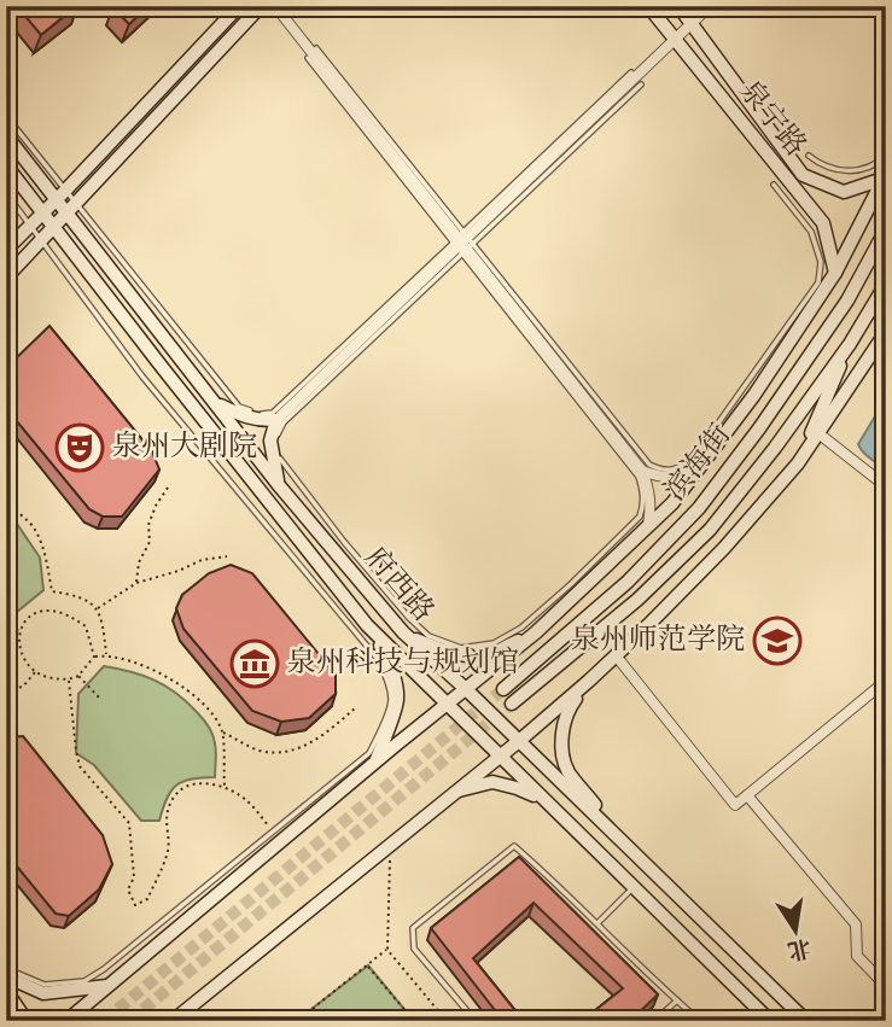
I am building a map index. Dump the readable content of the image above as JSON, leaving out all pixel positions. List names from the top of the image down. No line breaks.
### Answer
{"streets":{"street":["泉宁路","滨海街","府西路"]},"places":{"theatre":["泉州大剧院"],"school or university":["泉州师范学院"],"museum":["泉州科技与规划馆"]},"north":"bottom"}
